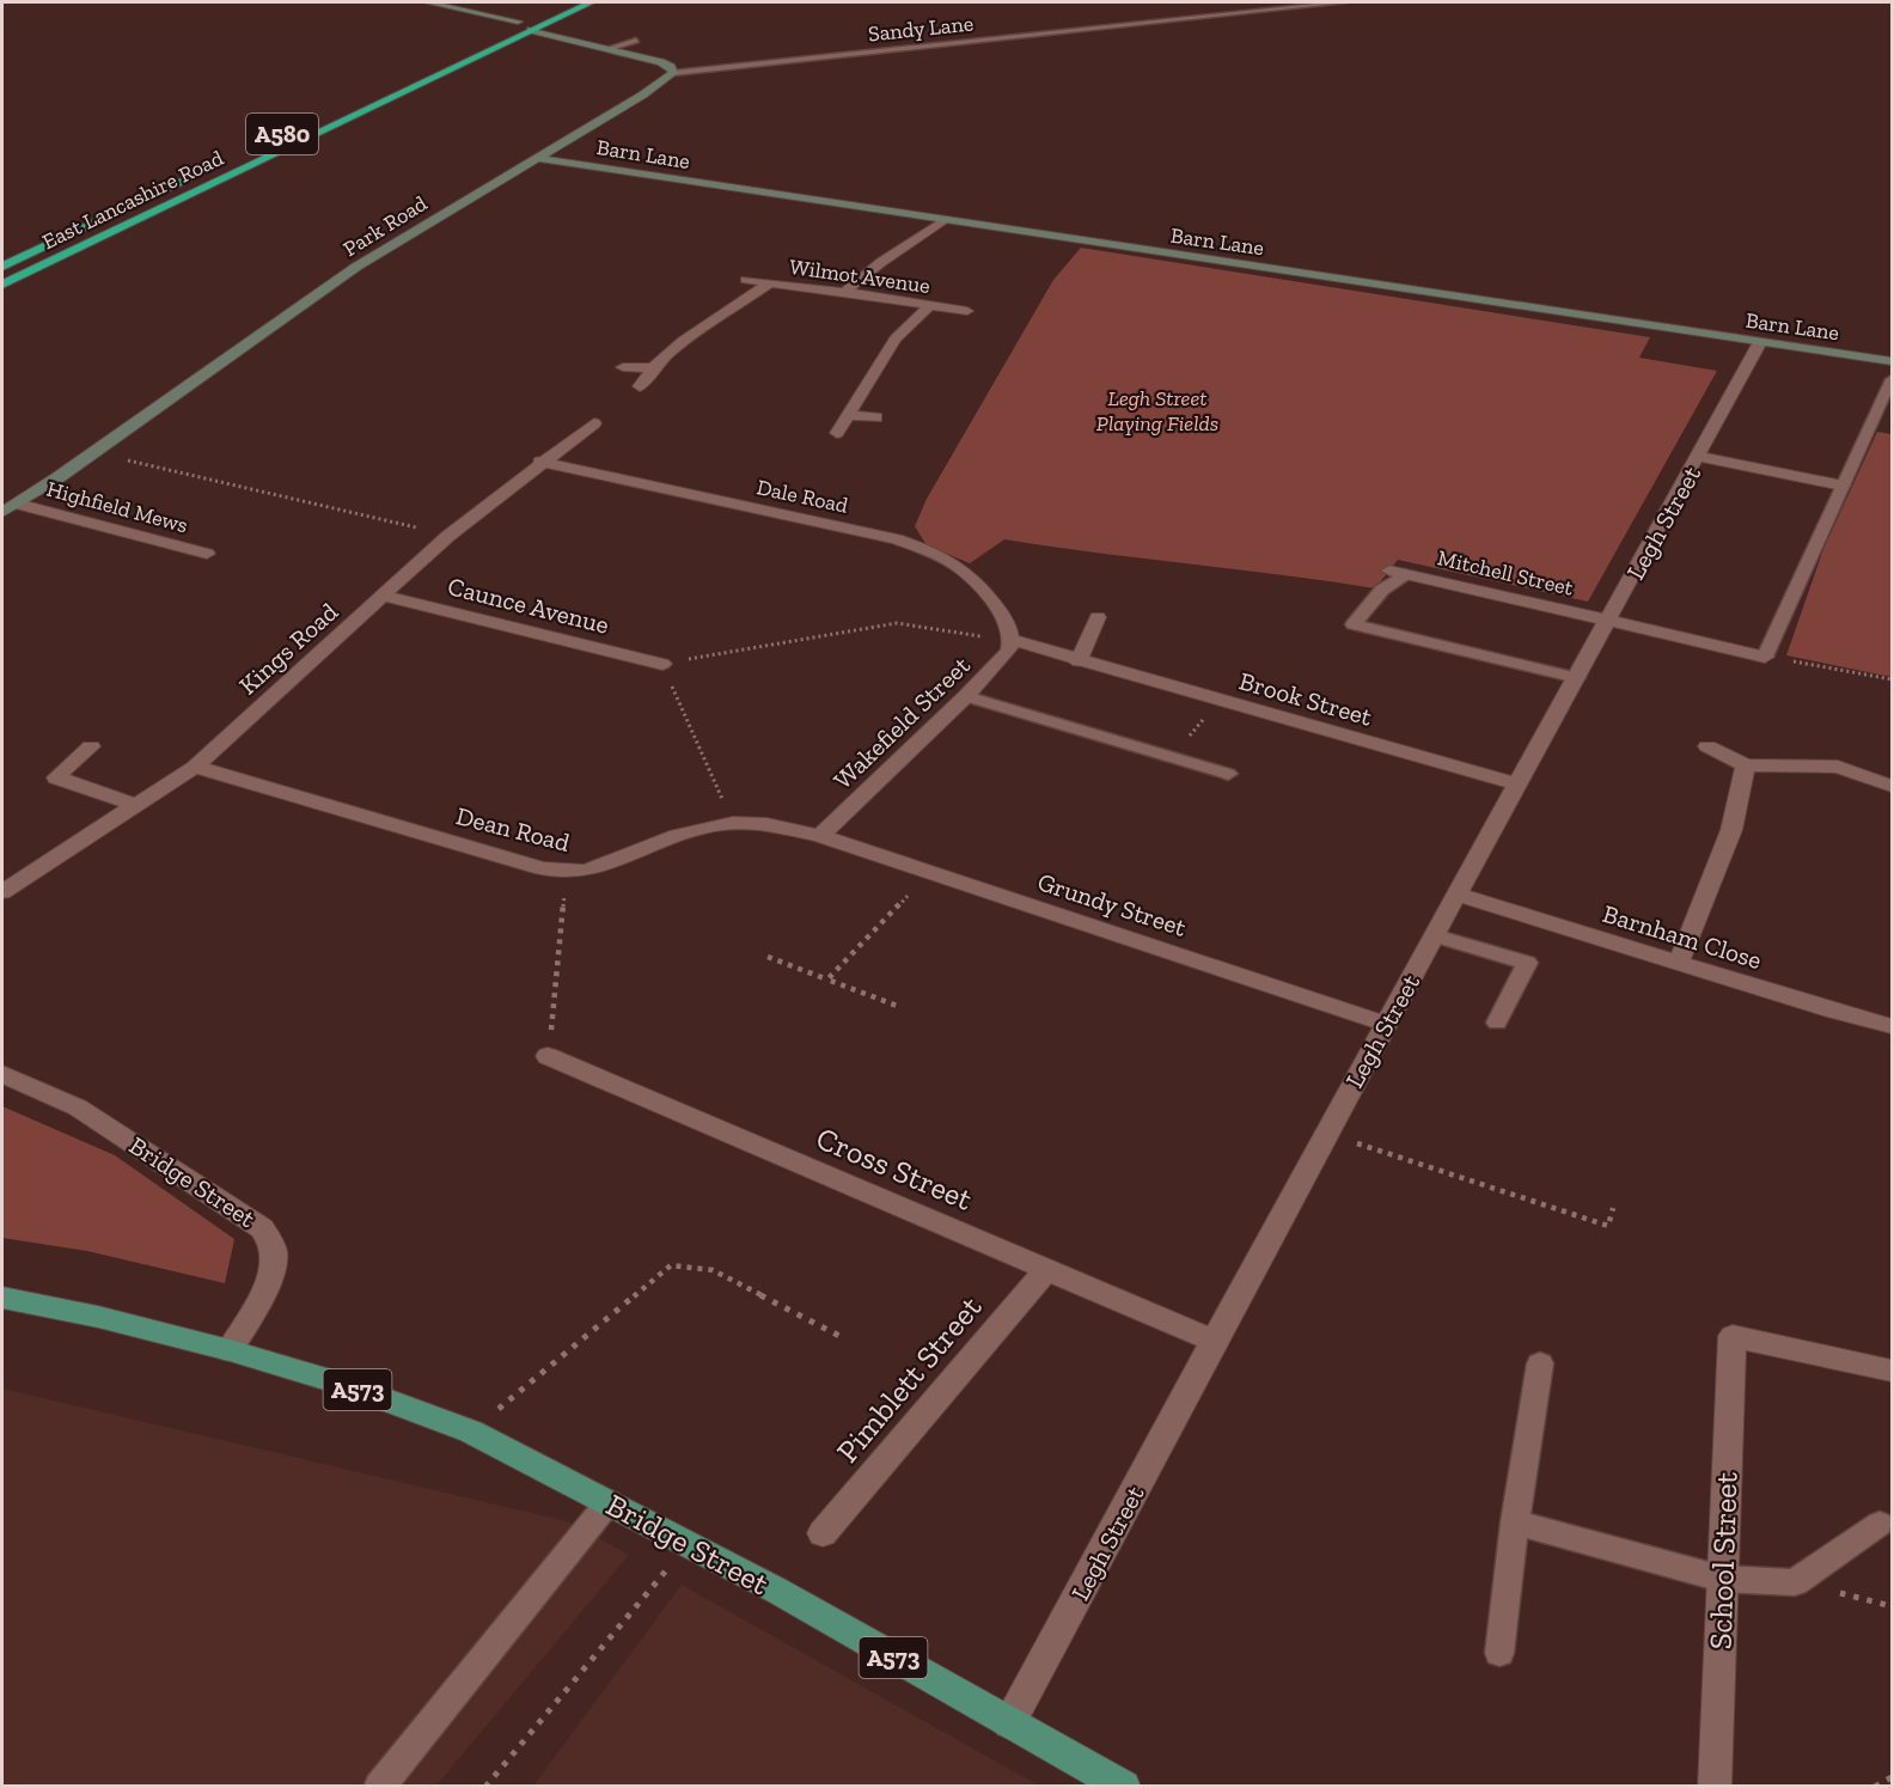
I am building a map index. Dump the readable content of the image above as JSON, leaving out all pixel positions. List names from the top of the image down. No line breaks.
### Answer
{"streets":{"highway":["A580","East Lancashire Road"],"main road":["Bridge Street","A573"],"street":["Barn Lane","Park Road","Wilmot Avenue","Dale Road","Highfield Mews","Legh Street","Mitchell Street","Caunce Avenue","Kings Road","Brook Street","Wakefield Street","Dean Road","Grundy Street","Barnham Close","Cross Street","Pimblett Street","School Street"],"lane":["Sandy Lane"]},"crossings":[["Sandy Lane","Park Road"],["Barn Lane","Park Road"],["Barn Lane","Legh Street"],["Park Road","Highfield Mews"],["Dale Road","Kings Road"],["Dale Road","Brook Street"],["Dale Road","Wakefield Street"],["Legh Street","Mitchell Street"],["Legh Street","Brook Street"],["Legh Street","Grundy Street"],["Legh Street","Barnham Close"],["Legh Street","Cross Street"],["Legh Street","Bridge Street"],["Caunce Avenue","Kings Road"],["Kings Road","Dean Road"],["Brook Street","Wakefield Street"],["Wakefield Street","Dean Road"],["Wakefield Street","Grundy Street"],["Dean Road","Grundy Street"],["Cross Street","Pimblett Street"]],"parks":["Legh Street Playing Fields"]}
